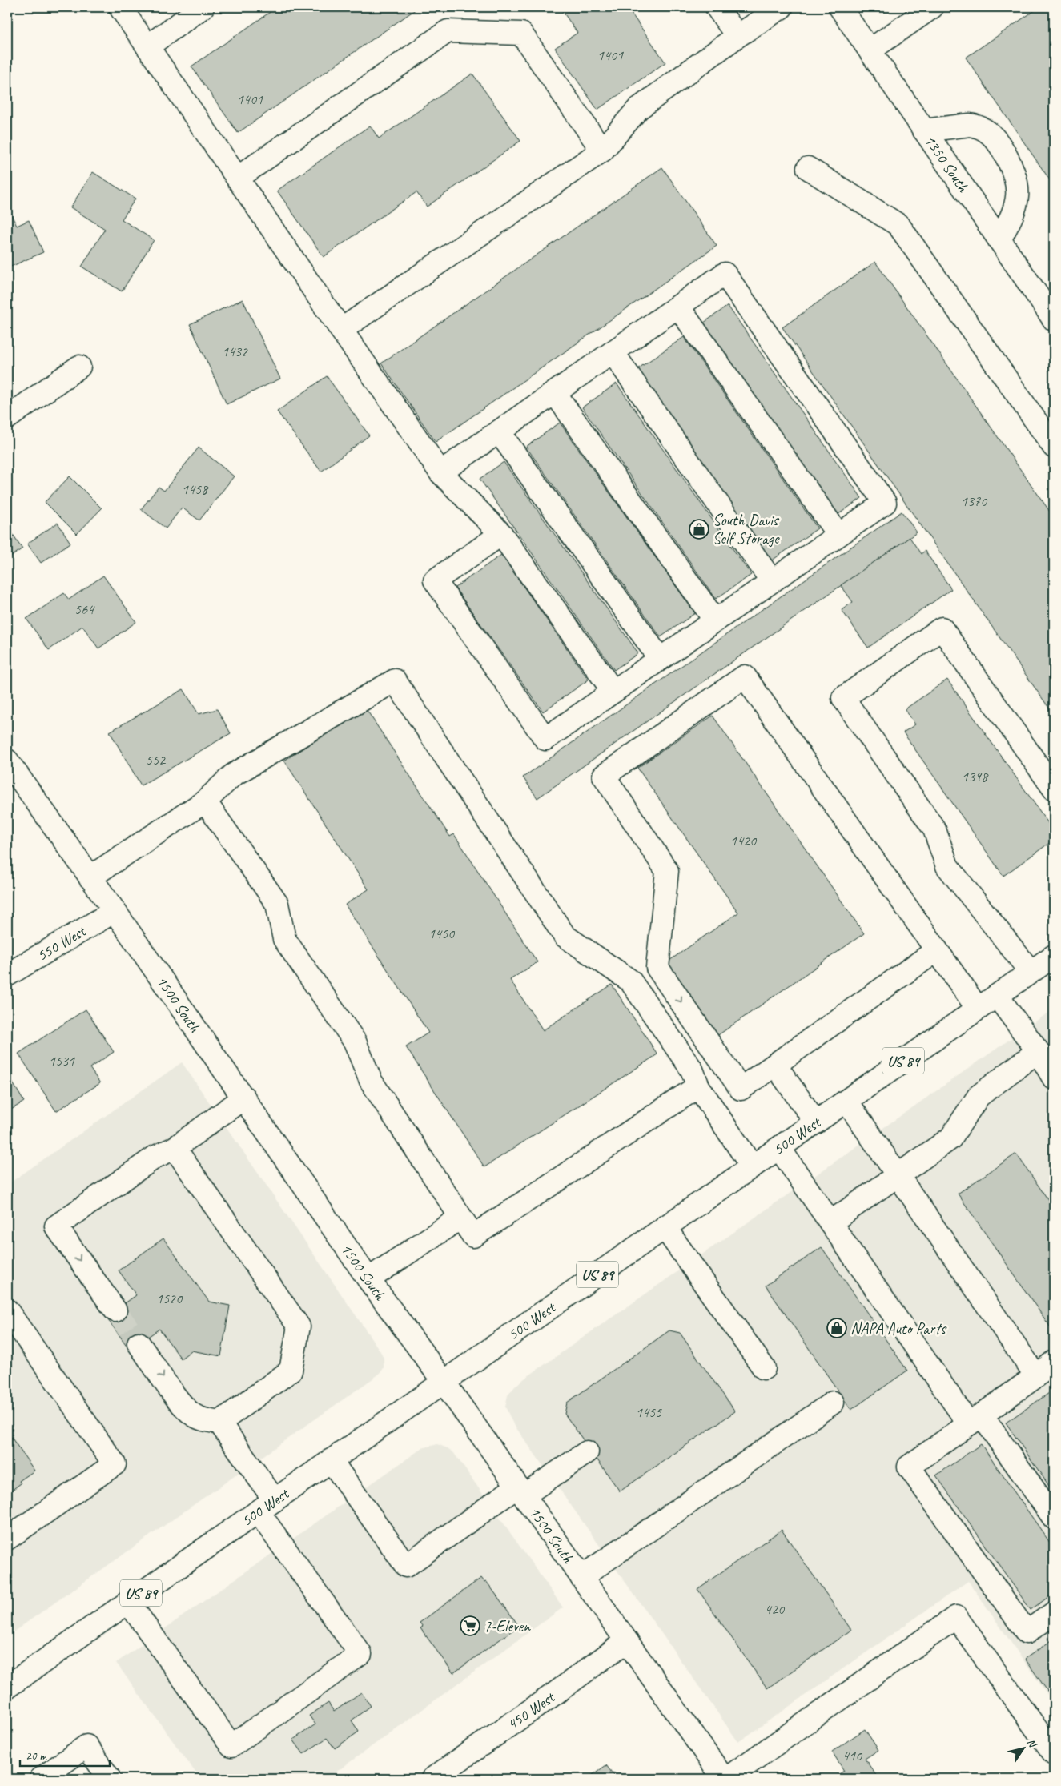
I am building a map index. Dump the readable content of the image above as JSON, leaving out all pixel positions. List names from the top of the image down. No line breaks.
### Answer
{"streets":{"street":["1350 South","550 West","1500 South","US 89","500 West","450 West"]},"crossings":[["550 West","1500 South"],["1500 South","500 West"],["1500 South","450 West"]],"places":{"shop":["South Davis Self Storage","NAPA Auto Parts"],"supermarket":["7-Eleven"]},"house_numbers":["1401","1401","1432","1458","1370","564","552","1398","1420","1450","1531","1520","1455","420","410"],"scale_bar":"20 m","north":"top right"}
